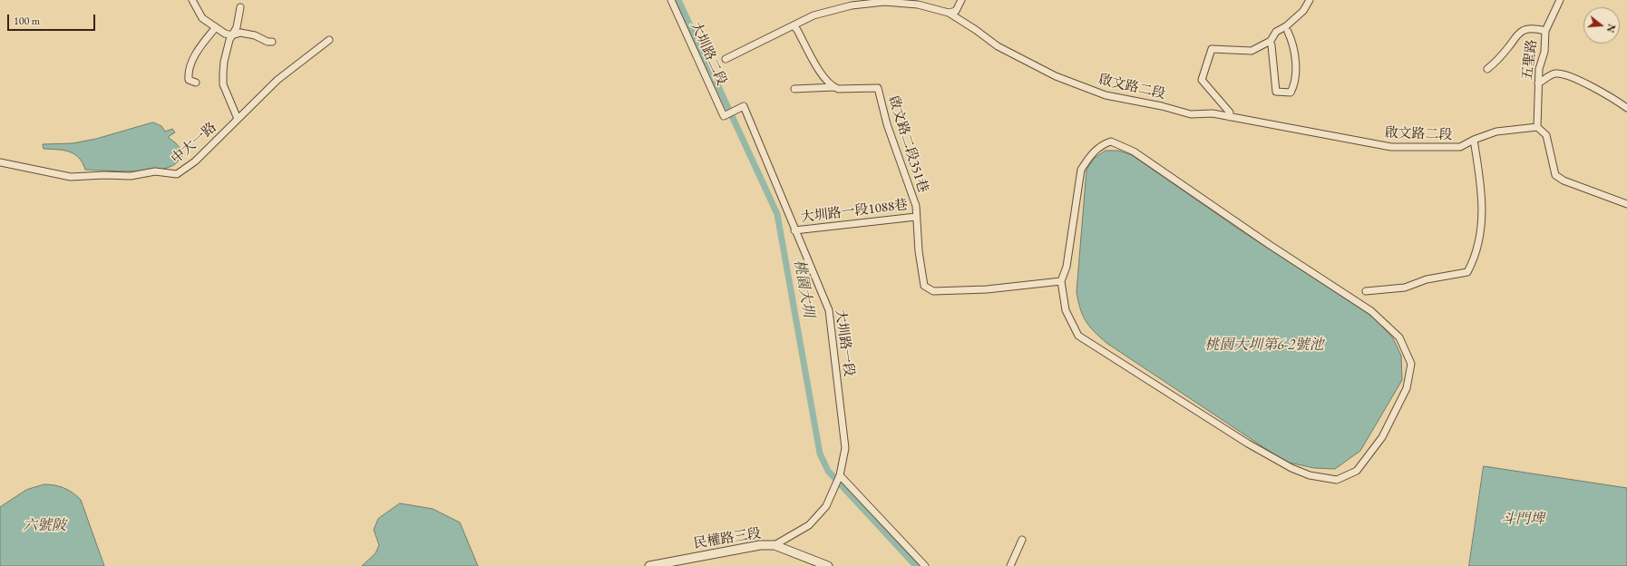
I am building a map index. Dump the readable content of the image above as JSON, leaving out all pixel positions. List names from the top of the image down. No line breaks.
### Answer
{"streets":{"street":["大圳路二段","五聖路","啟文路二段","中大一路","啟文路二段351巷","大圳路一段1088巷","大圳路一段","民權路三段"]},"crossings":[["大圳路二段","大圳路一段"],["五聖路","啟文路二段"],["啟文路二段351巷","大圳路一段1088巷"],["大圳路一段1088巷","大圳路一段"],["大圳路一段","民權路三段"]],"water":["桃園大圳","桃園大圳第6-2號池","斗門埤","六號陂"],"scale_bar":"100 m","north":"right"}
